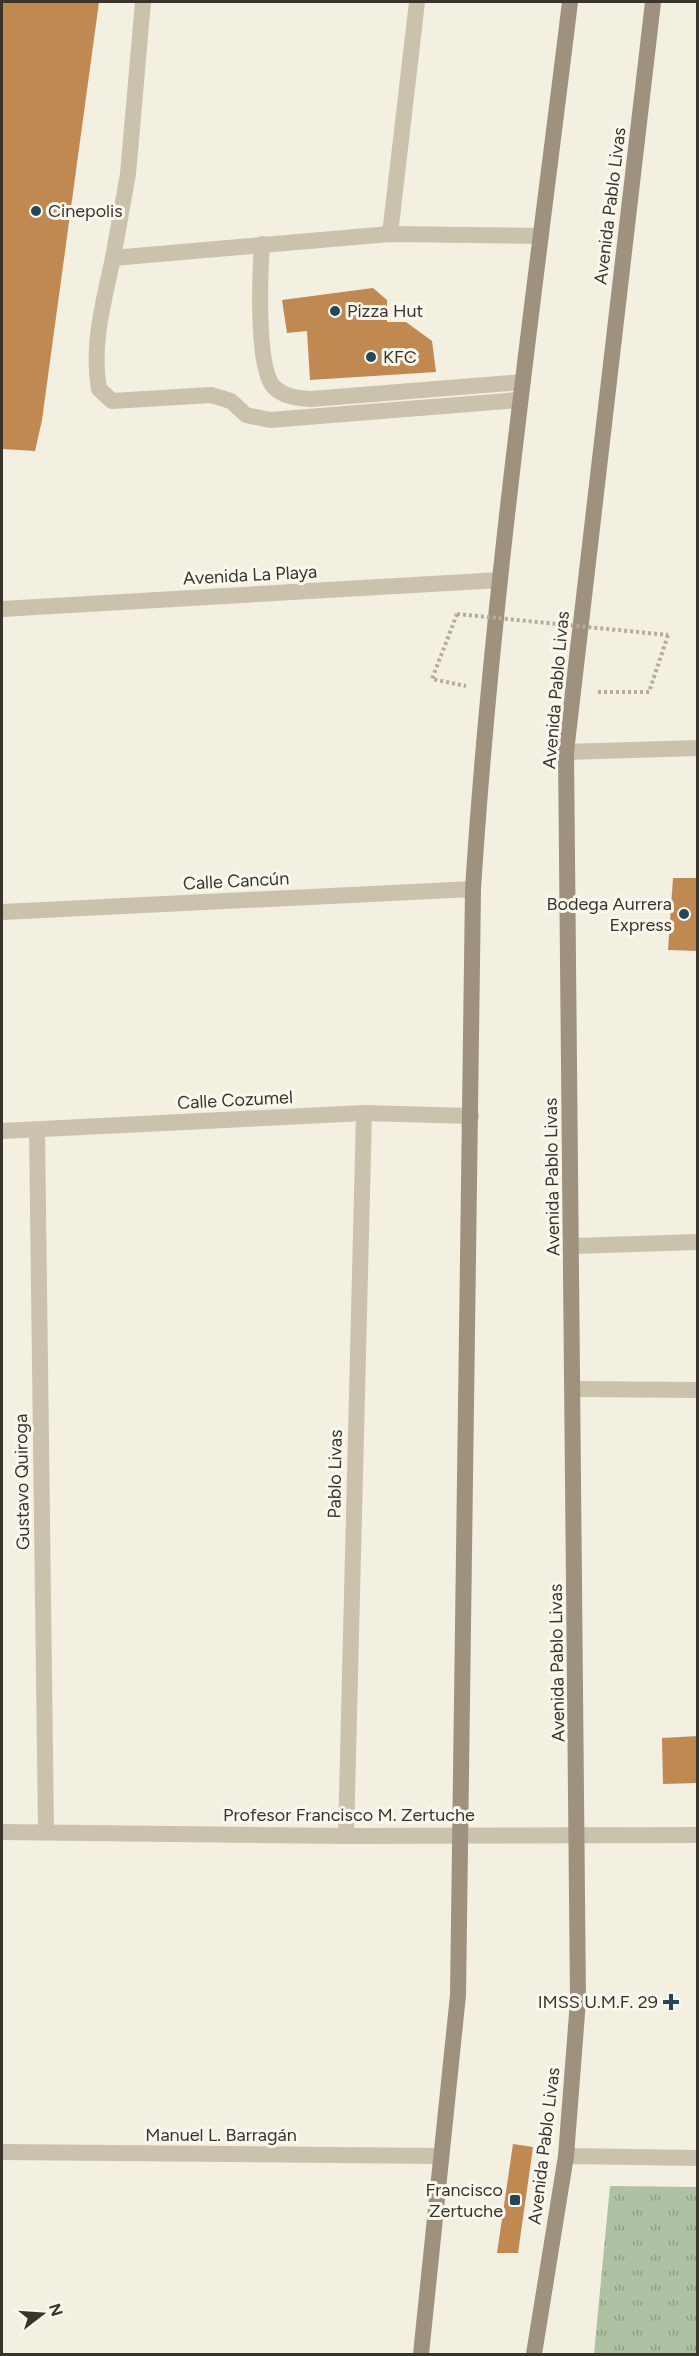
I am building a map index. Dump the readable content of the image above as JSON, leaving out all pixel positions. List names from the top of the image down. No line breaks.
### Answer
{"streets":{"main road":["Avenida Pablo Livas"],"street":["Avenida La Playa","Calle Cancún","Calle Cozumel","Pablo Livas","Gustavo Quiroga","Profesor Francisco M. Zertuche","Manuel L. Barragán"]},"crossings":[["Avenida Pablo Livas","Profesor Francisco M. Zertuche"],["Calle Cozumel","Pablo Livas"],["Calle Cozumel","Gustavo Quiroga"],["Pablo Livas","Profesor Francisco M. Zertuche"],["Gustavo Quiroga","Profesor Francisco M. Zertuche"]],"places":{"other":["Cinepolis","Pizza Hut","KFC","Bodega Aurrera Express"],"health":["IMSS U.M.F. 29"],"transit":["Francisco Zertuche"]},"north":"right"}
